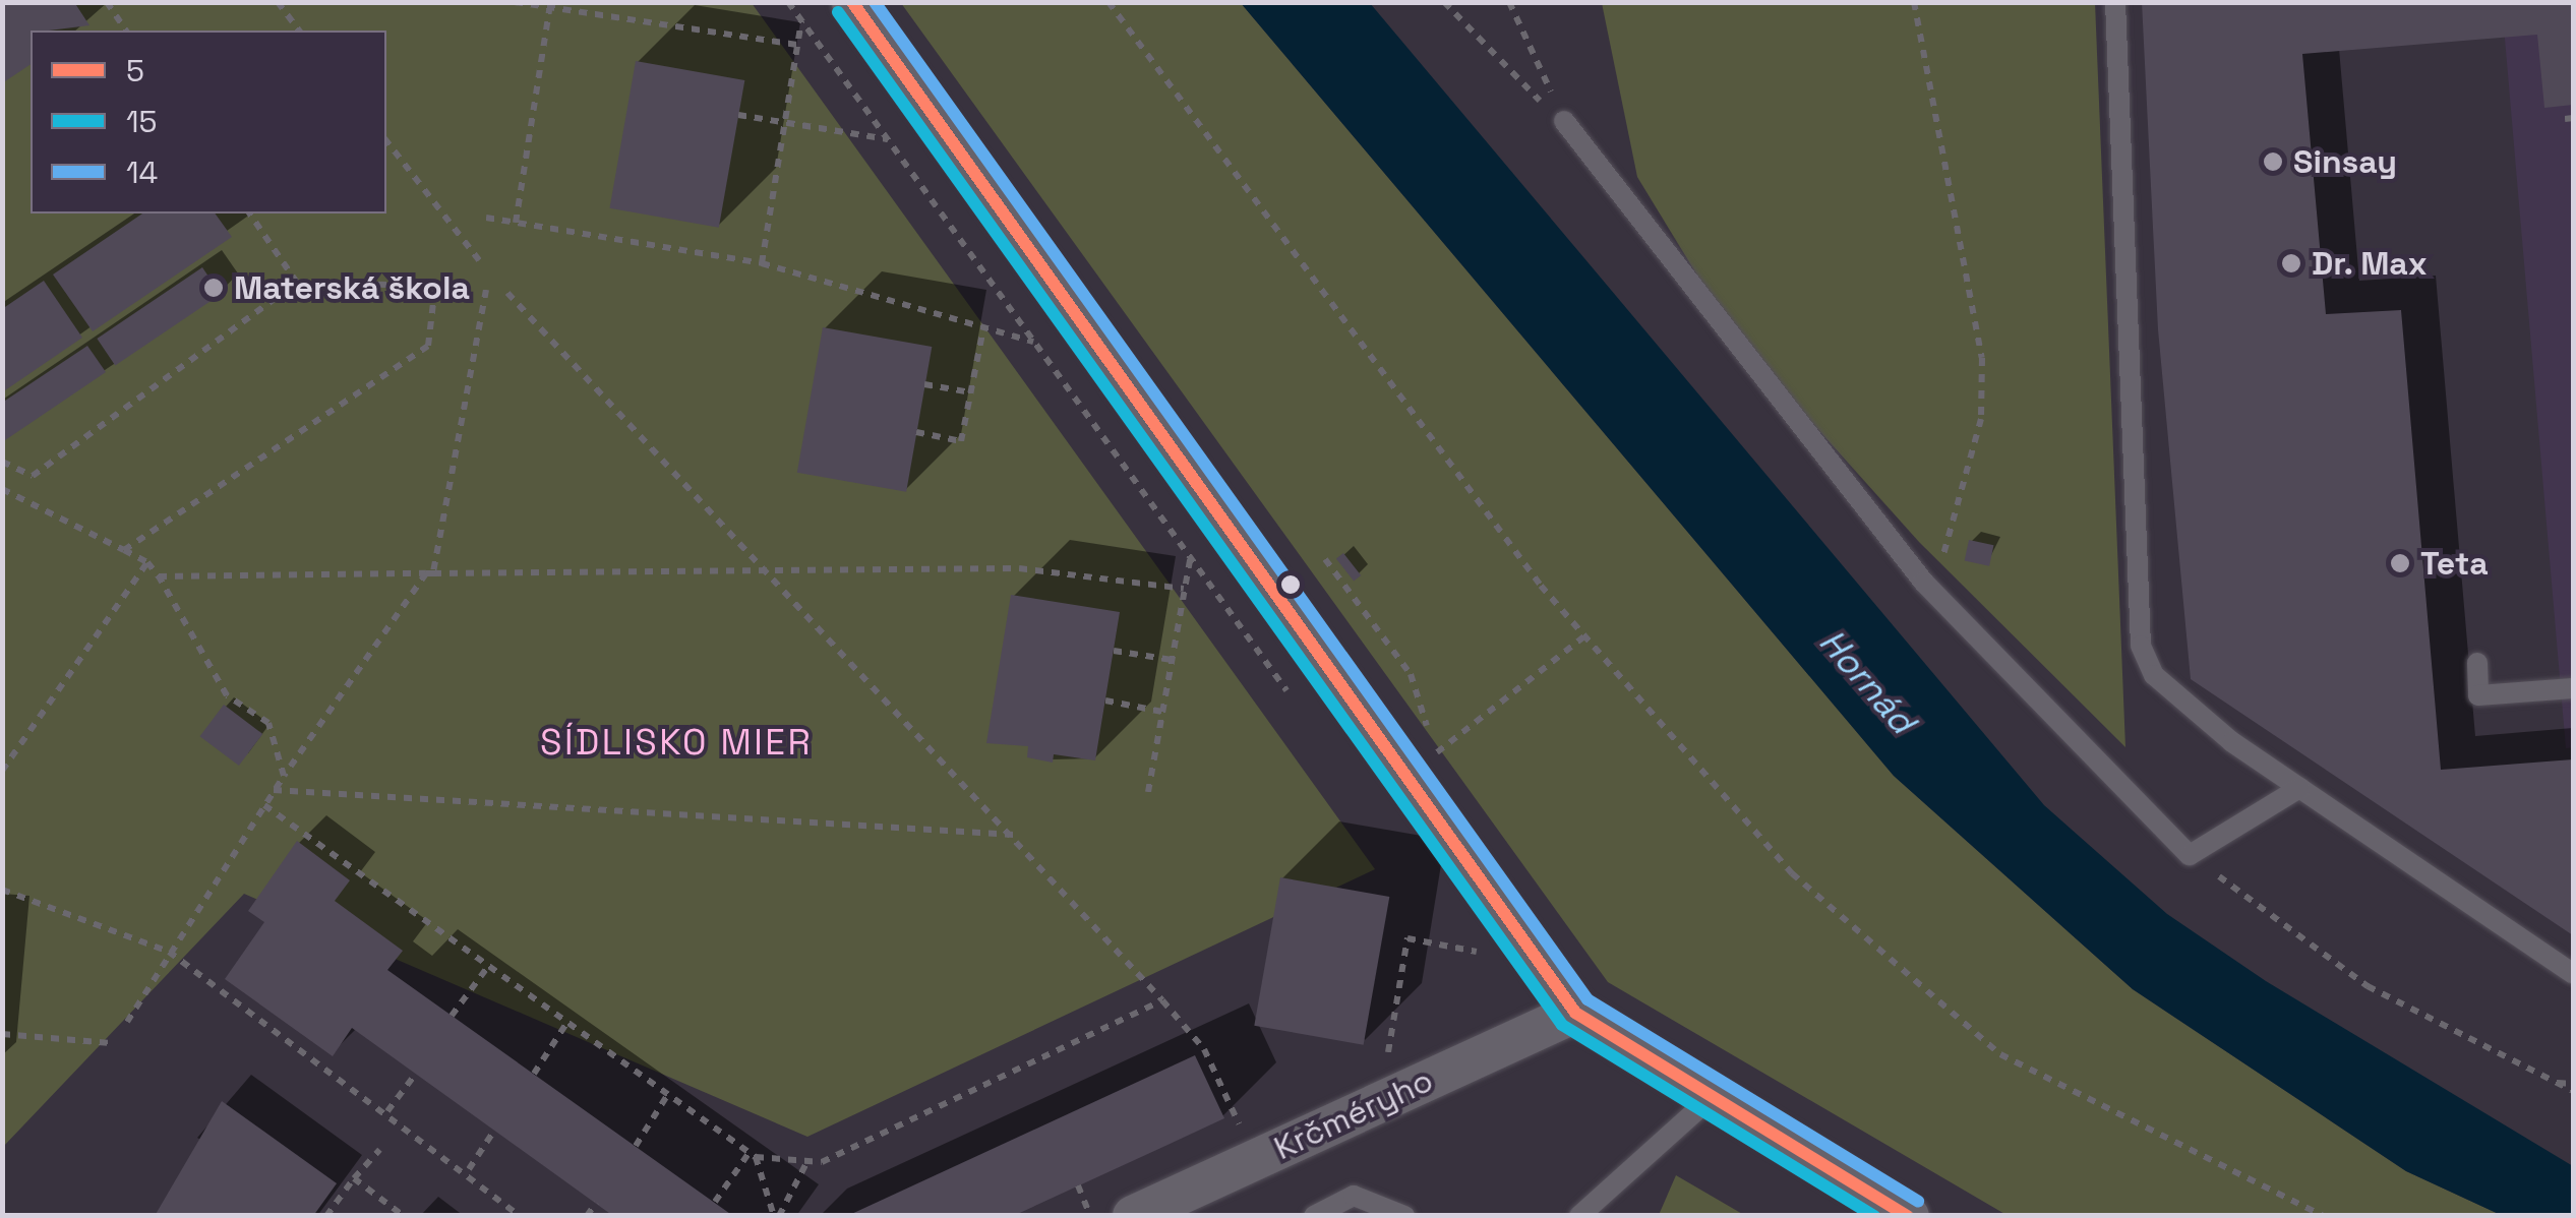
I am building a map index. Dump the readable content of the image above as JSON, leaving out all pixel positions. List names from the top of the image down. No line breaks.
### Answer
{"streets":{"street":["Krčméryho"]},"districts":["SÍDLISKO MIER"],"water":["Hornád"],"places":["Sinsay","Dr. Max","Materská škola","Teta"],"lines":["transit line 5","transit line 14","transit line 15"],"legend":["5","15","14"]}
